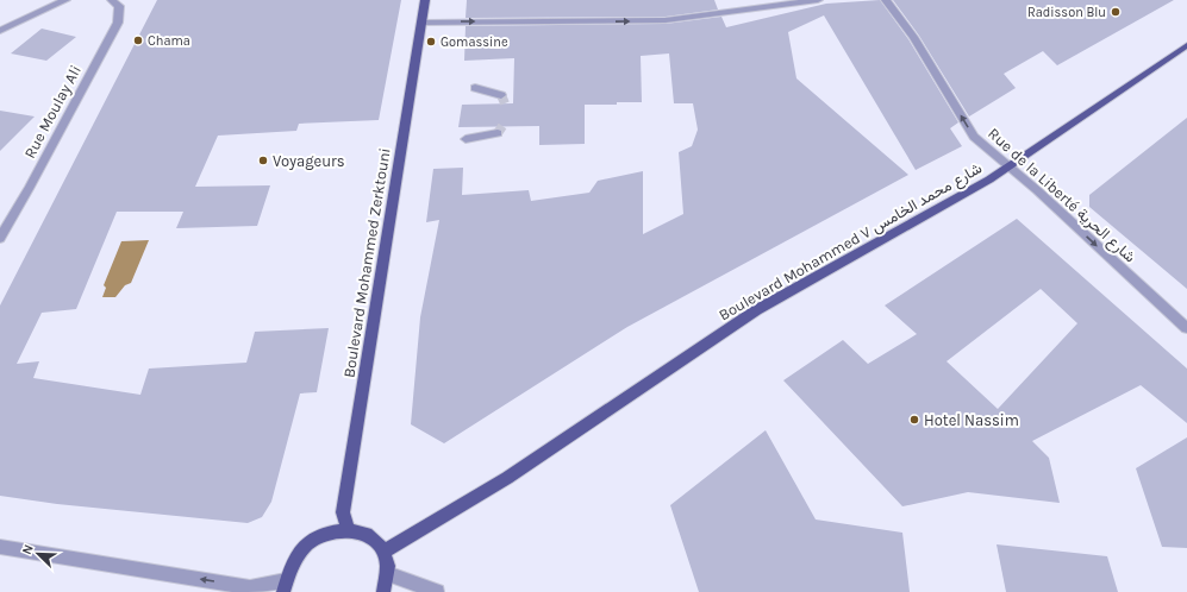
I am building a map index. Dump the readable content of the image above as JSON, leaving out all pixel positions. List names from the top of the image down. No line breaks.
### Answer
{"streets":{"main road":["Boulevard Mohammed V شارع محمد الخامس","Boulevard Mohammed Zerktouni"],"street":["Rue Moulay Ali","Rue de la Liberté شارع الحرية"]},"crossings":[["Rue de la Liberté شارع الحرية","Boulevard Mohammed V شارع محمد الخامس"]],"places":["Radisson Blu","Chama","Gomassine","Voyageurs","Hotel Nassim"],"north":"top left"}
